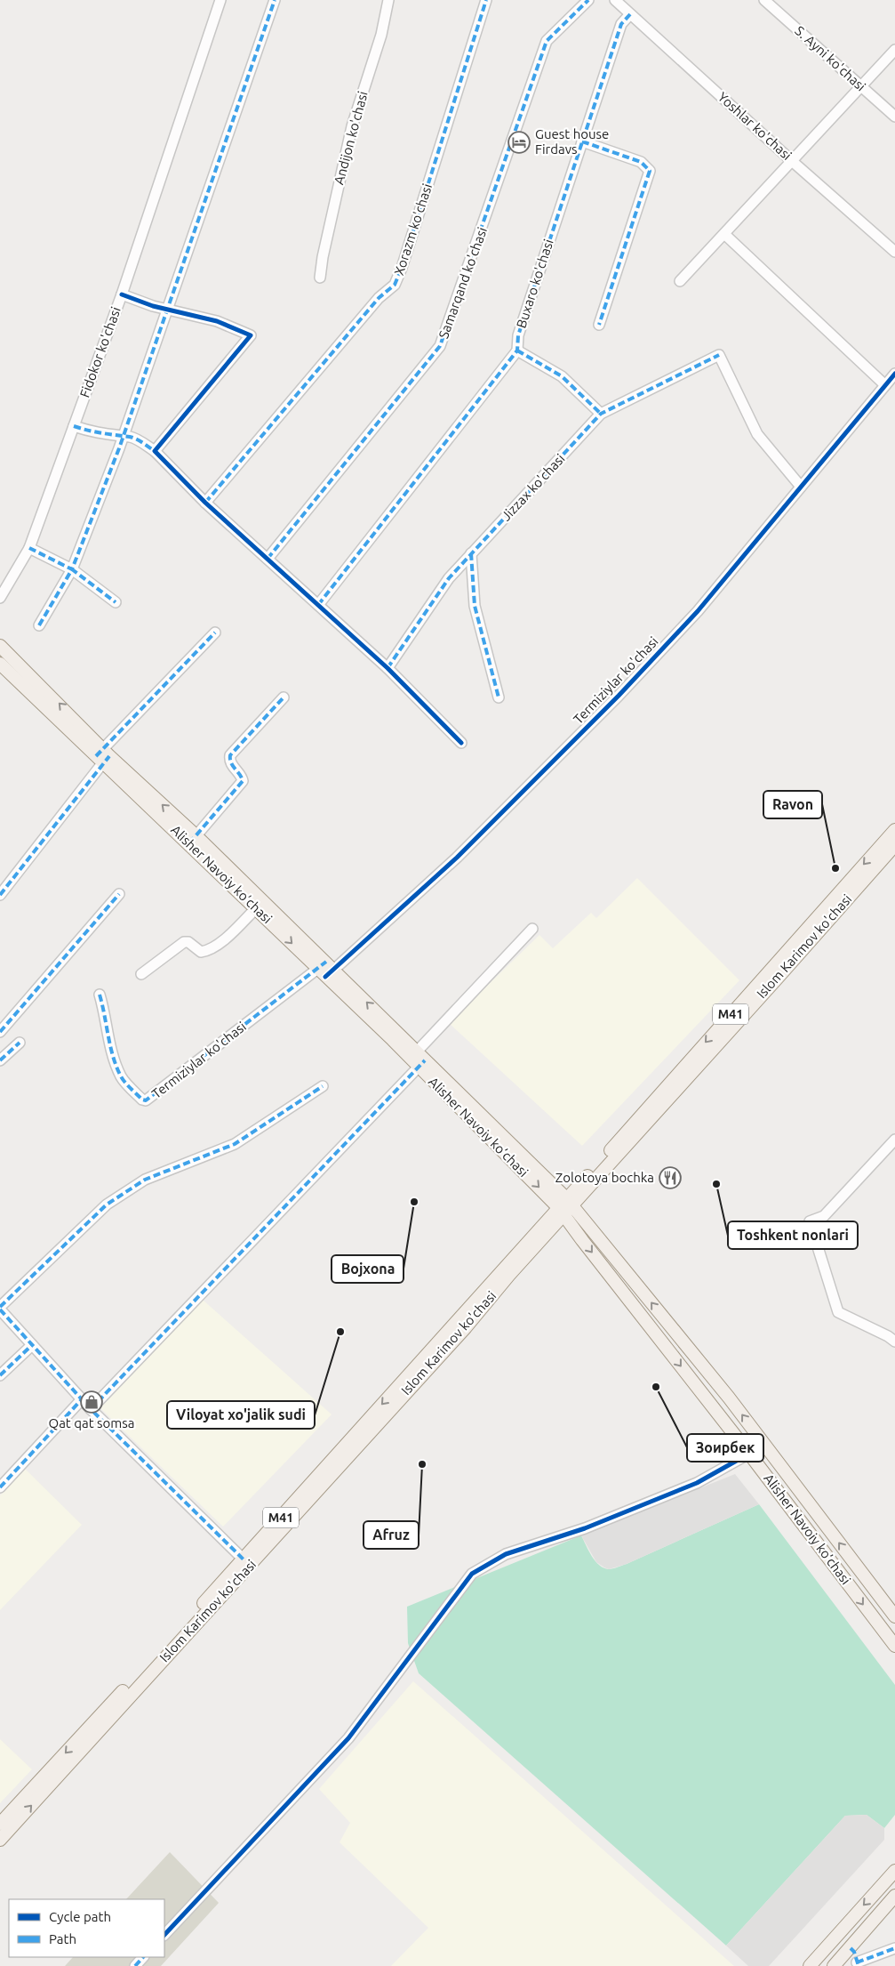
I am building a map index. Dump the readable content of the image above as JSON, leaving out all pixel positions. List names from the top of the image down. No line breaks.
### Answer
{"streets":{"main road":["Alisher Navoiy ko’chasi","Islom Karimov ko'chasi","M41"],"street":["S. Ayni ko'chasi","Yoshlar ko'chasi","Andijon ko'chasi","Xorazm ko'chasi","Samarqand ko'chasi","Buxaro ko'chasi","Fidokor ko'chasi","Jizzax ko'chasi","Termiziylar ko'chasi"]},"crossings":[["Yoshlar ko'chasi","Buxaro ko'chasi"],["Jizzax ko'chasi","Termiziylar ko'chasi"],["Termiziylar ko'chasi","Alisher Navoiy ko’chasi"],["Alisher Navoiy ko’chasi","Islom Karimov ko'chasi"]],"places":{"hotel":["Guest house Firdavs"],"other":["Ravon","Toshkent nonlari","Bojxona","Viloyat xo'jalik sudi","Зоирбек","Afruz"],"restaurant":["Zolotoya bochka"],"shop":["Qat qat somsa"]},"legend":["Cycle path","Path"]}
